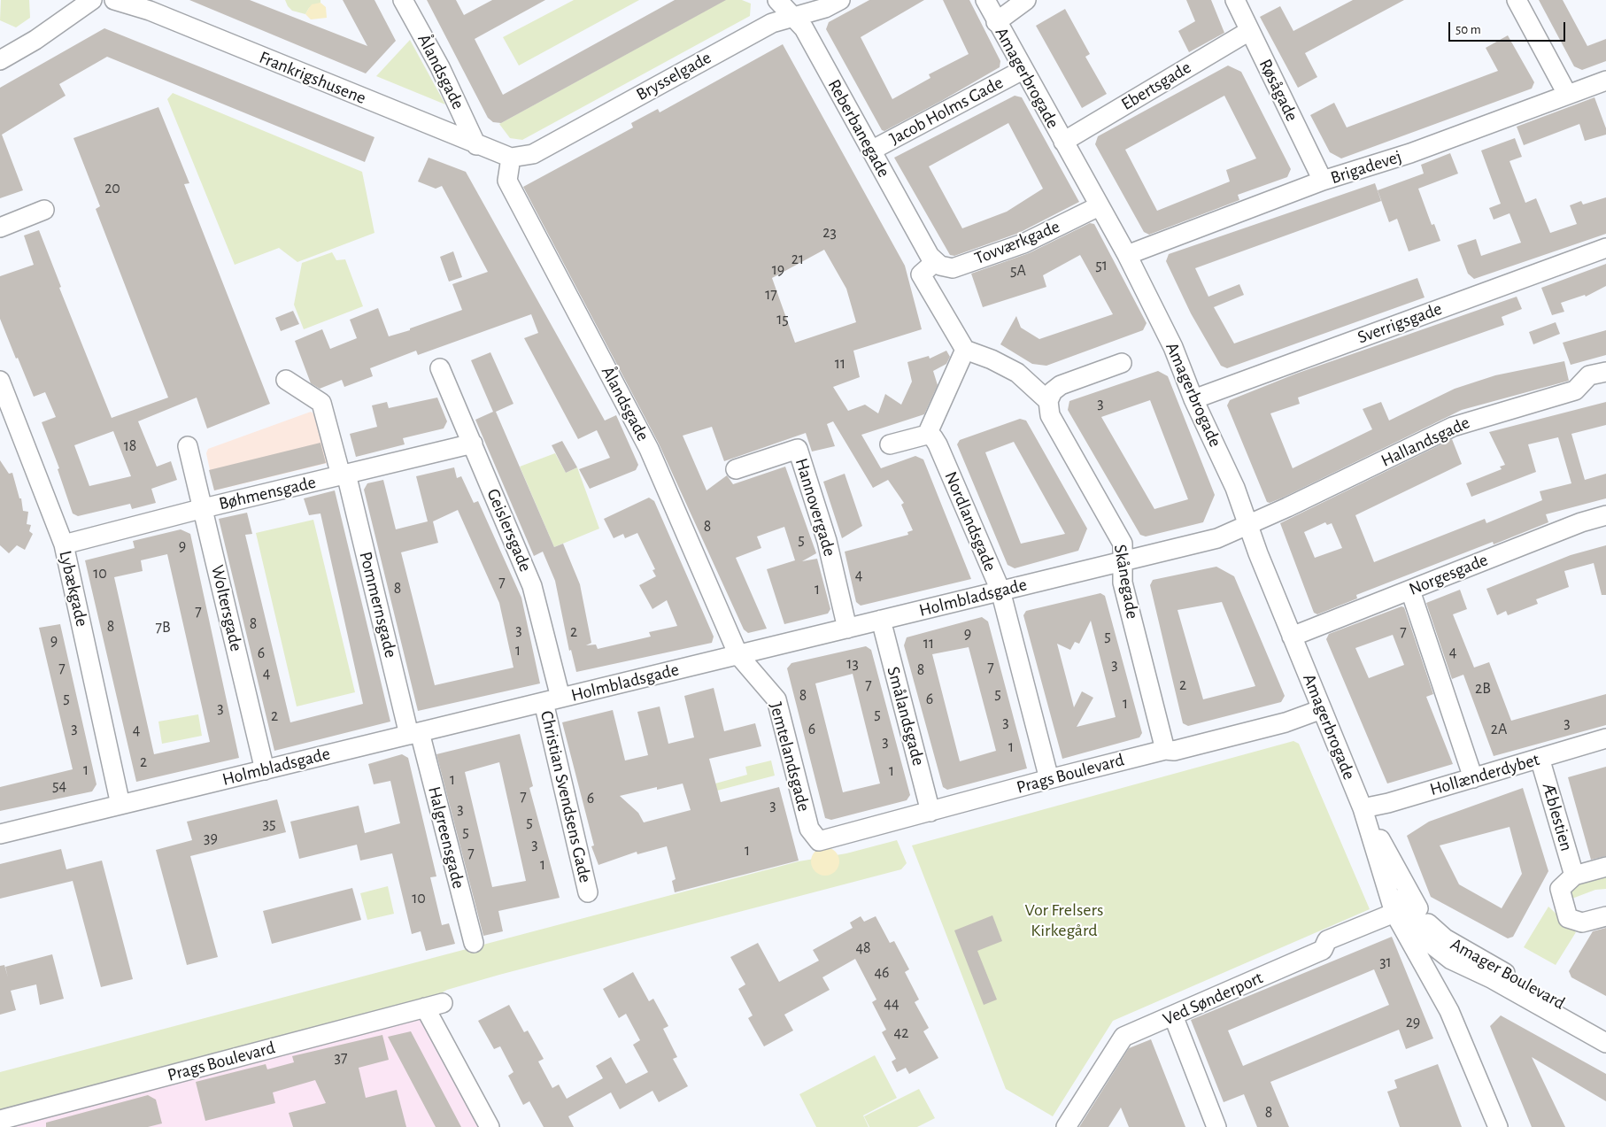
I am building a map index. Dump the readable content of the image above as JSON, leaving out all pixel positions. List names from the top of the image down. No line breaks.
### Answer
{"streets":{"street":["Ålandsgade","Brysselgade","Frankrigshusene","Amagerbrogade","Ebertsgade","Røsågade","Jacob Holms Gade","Reberbanegade","Brigadevej","Tovværkgade","Sverrigsgade","Hallandsgade","Bøhmensgade","Hannovergade","Nordlandsgade","Geislersgade","Norgesgade","Skånegade","Lybækgade","Holmbladsgade","Pommernsgade","Woltersgade","Smålandsgade","Jemtelandsgade","Prags Boulevard","Hollænderdybet","Christian Svendsens Gade","Æblestien","Halgreensgade","Amager Boulevard","Ved Sønderport"]},"crossings":[["Ålandsgade","Brysselgade"],["Ålandsgade","Frankrigshusene"],["Ålandsgade","Holmbladsgade"],["Ålandsgade","Jemtelandsgade"],["Brysselgade","Frankrigshusene"],["Brysselgade","Reberbanegade"],["Amagerbrogade","Ebertsgade"],["Amagerbrogade","Jacob Holms Gade"],["Amagerbrogade","Brigadevej"],["Amagerbrogade","Tovværkgade"],["Amagerbrogade","Sverrigsgade"],["Amagerbrogade","Hallandsgade"],["Amagerbrogade","Norgesgade"],["Amagerbrogade","Holmbladsgade"],["Amagerbrogade","Prags Boulevard"],["Amagerbrogade","Hollænderdybet"],["Amagerbrogade","Amager Boulevard"],["Amagerbrogade","Ved Sønderport"],["Ebertsgade","Røsågade"],["Røsågade","Brigadevej"],["Jacob Holms Gade","Reberbanegade"],["Reberbanegade","Tovværkgade"],["Hallandsgade","Holmbladsgade"],["Bøhmensgade","Geislersgade"],["Bøhmensgade","Lybækgade"],["Bøhmensgade","Pommernsgade"],["Bøhmensgade","Woltersgade"],["Hannovergade","Holmbladsgade"],["Nordlandsgade","Holmbladsgade"],["Nordlandsgade","Prags Boulevard"],["Geislersgade","Holmbladsgade"],["Geislersgade","Christian Svendsens Gade"],["Skånegade","Holmbladsgade"],["Skånegade","Prags Boulevard"],["Lybækgade","Holmbladsgade"],["Holmbladsgade","Pommernsgade"],["Holmbladsgade","Woltersgade"],["Holmbladsgade","Smålandsgade"],["Holmbladsgade","Jemtelandsgade"],["Holmbladsgade","Christian Svendsens Gade"],["Holmbladsgade","Halgreensgade"],["Pommernsgade","Halgreensgade"],["Smålandsgade","Prags Boulevard"],["Jemtelandsgade","Prags Boulevard"],["Hollænderdybet","Æblestien"]],"parks":["Vor Frelsers Kirkegård"],"house_numbers":["20","23","21","51","19","5A","17","15","11","3","18","8","5","9","10","4","7","8","1","7","8","8","7B","3","2","7","9","5","9","11","1","4","6","13","3","7","7","8","4","7","2","2B","5","8","5","6","1","3","5","2","3","3","3","6","2A","4","3","1","2","1","1","1","54","7","6","3","3","5","35","5","39","3","1","7","1","10","48","31","46","44","29","42","37","8"],"scale_bar":"50 m"}
